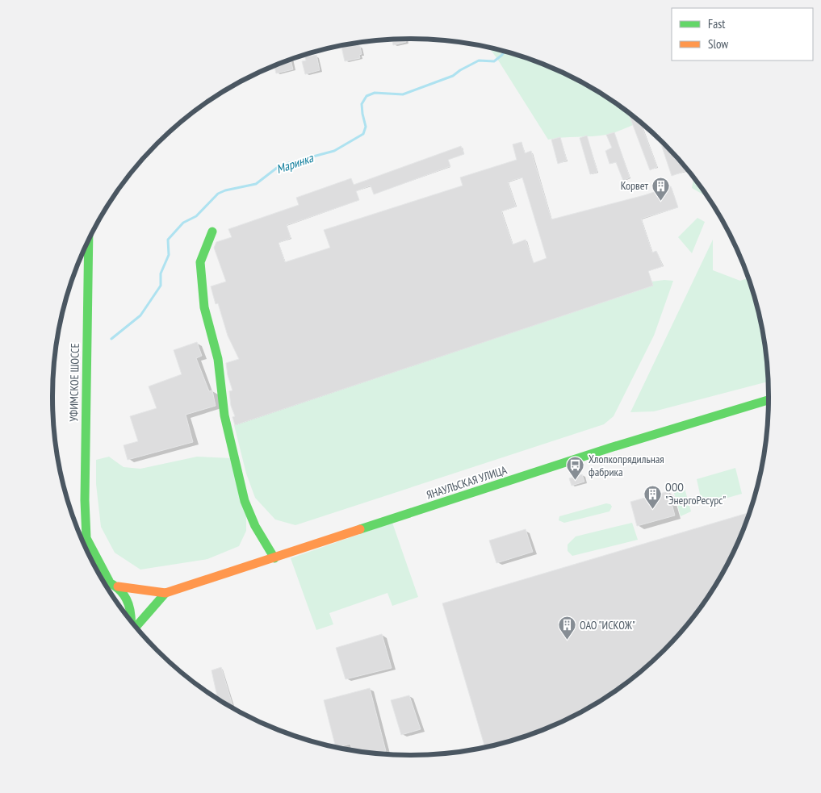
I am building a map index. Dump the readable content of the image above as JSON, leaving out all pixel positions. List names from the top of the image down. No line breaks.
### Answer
{"streets":{"main road":["УФИМСКОЕ ШОССЕ","ЯНАУЛЬСКАЯ УЛИЦА"]},"water":["Маринка"],"places":{"building":["Корвет","ООО \"ЭнергоРесурс\"","ОАО \"ИСКОЖ\""],"bus stop":["Хлопкопрядильная фабрика"]},"legend":["Fast","Slow"]}
